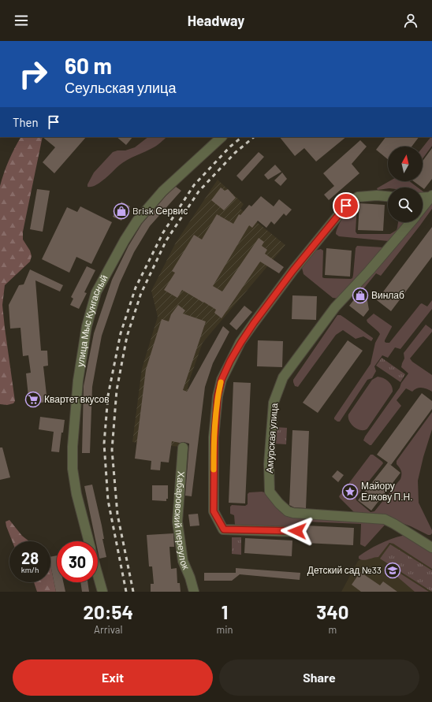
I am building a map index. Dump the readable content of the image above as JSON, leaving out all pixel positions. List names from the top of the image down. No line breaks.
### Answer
{"streets":{"street":["улица Мыс Кунгасный","Амурская улица","Хабаровский переулок"]},"places":{"shop":["Brisk Сервис","Винлаб"],"supermarket":["Квартет вкусов"],"place":["Майору Елкову П.Н."],"school or university":["Детский сад №33"]},"north":"top","page":{"header":"Headway","turn":["60 m","Сеульская улица"],"then":"Then","speed":"28 km/h","limit":"30","eta":["20:54","Arrival","1","min","340","m"],"buttons":["Exit","Share"]}}
